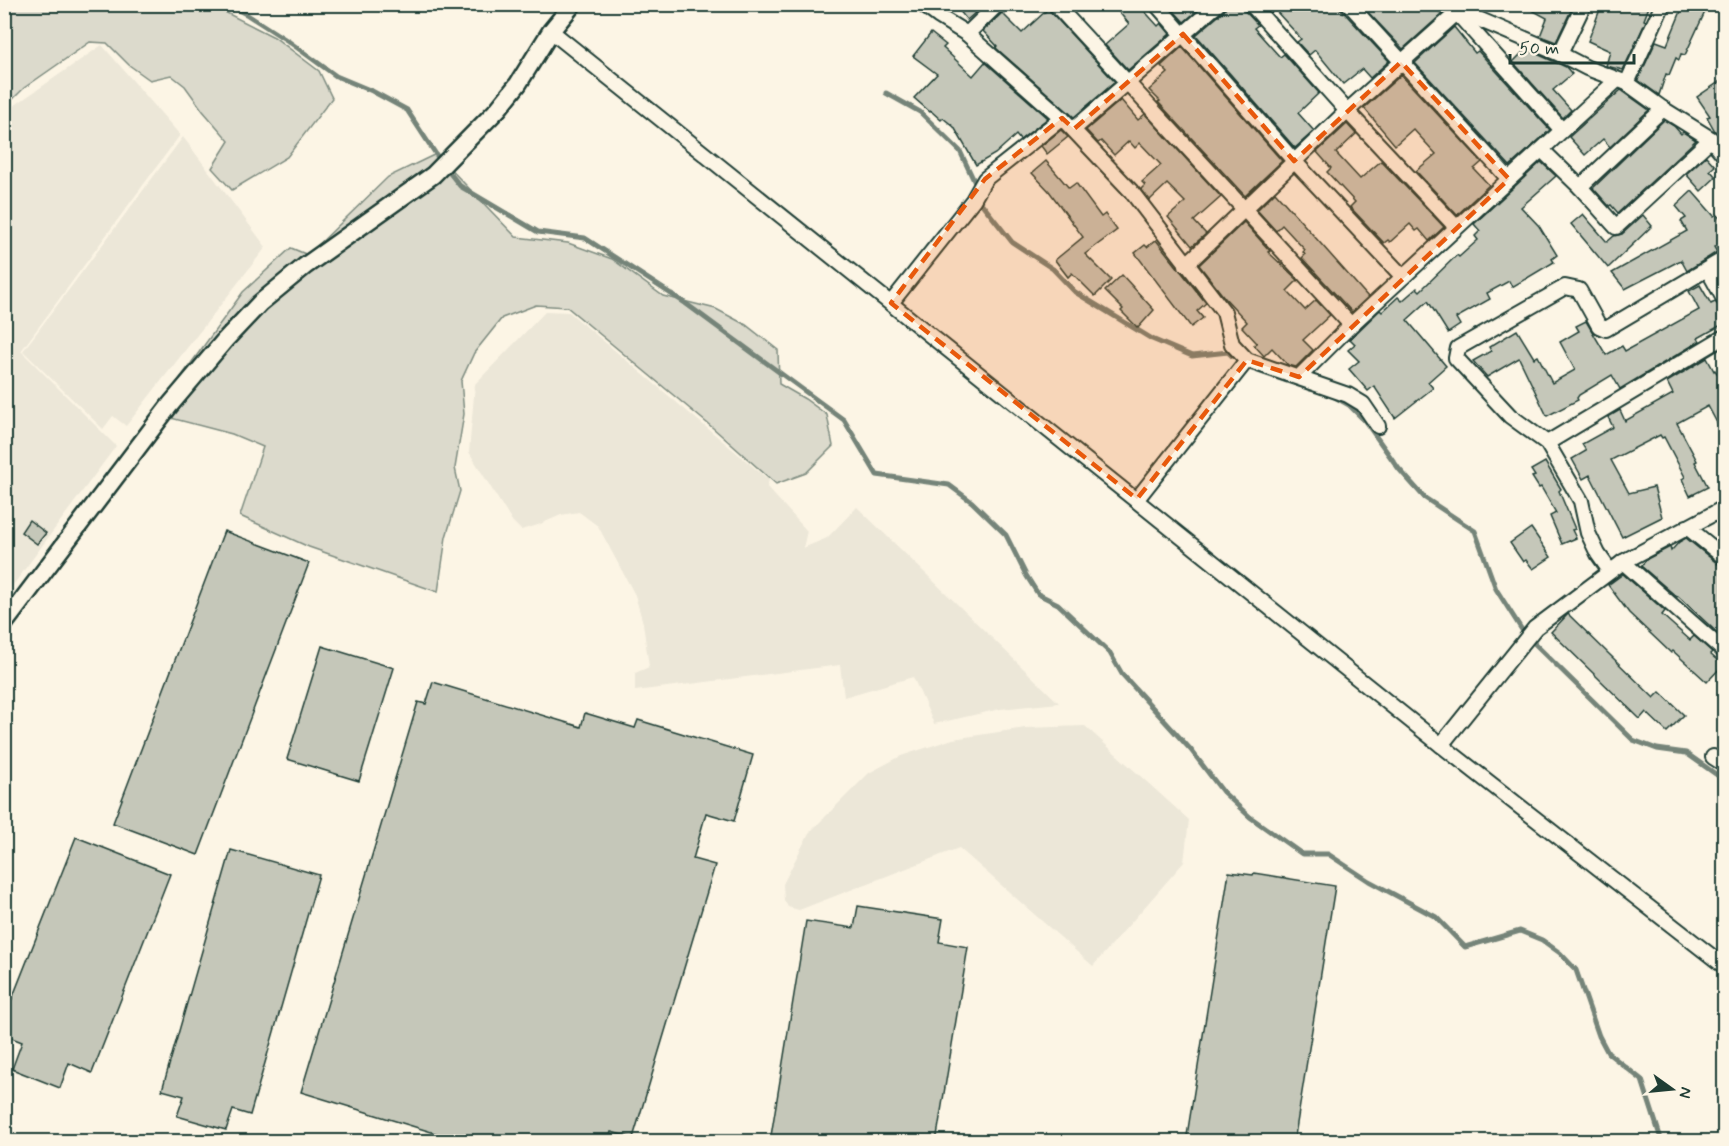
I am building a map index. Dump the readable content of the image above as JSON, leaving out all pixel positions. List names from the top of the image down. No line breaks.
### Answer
{"scale_bar":"50 m","north":"right"}
